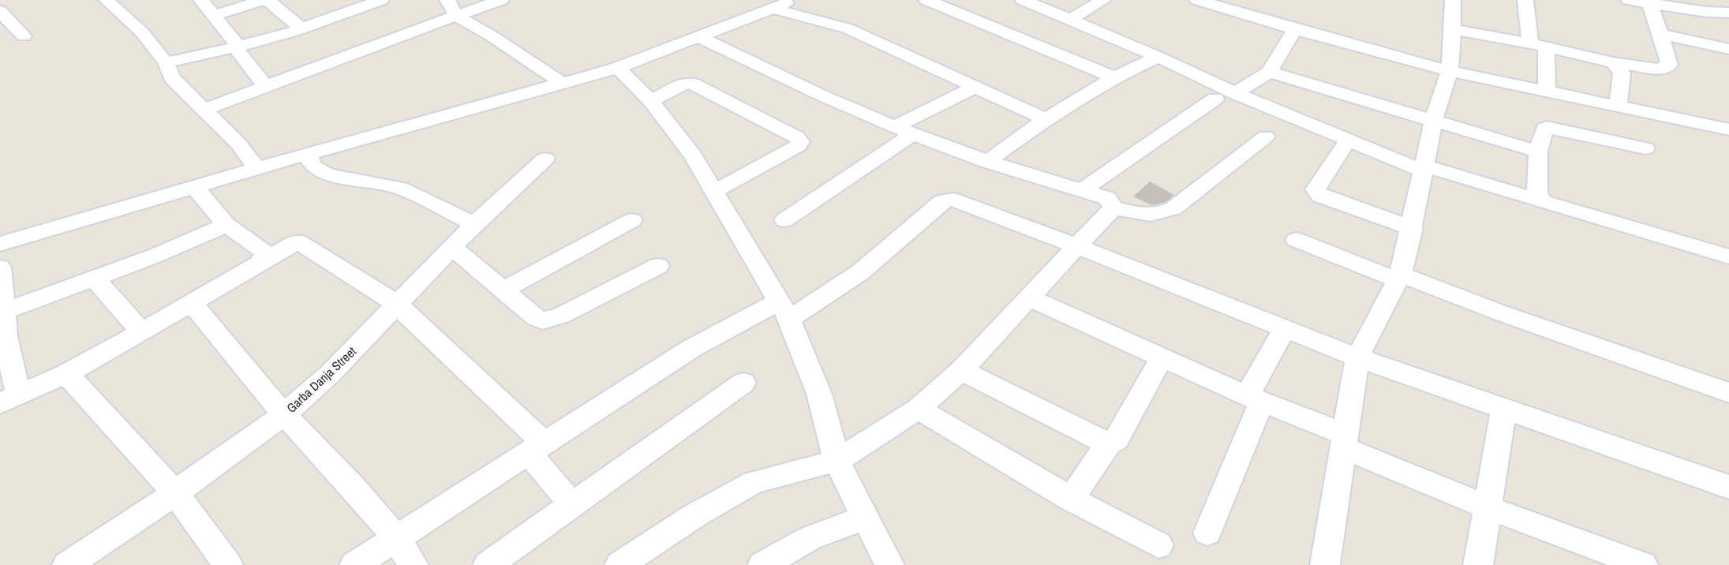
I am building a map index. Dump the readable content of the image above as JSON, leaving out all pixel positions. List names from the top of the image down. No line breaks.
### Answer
{"streets":{"street":["Garba Danja Street"]}}
